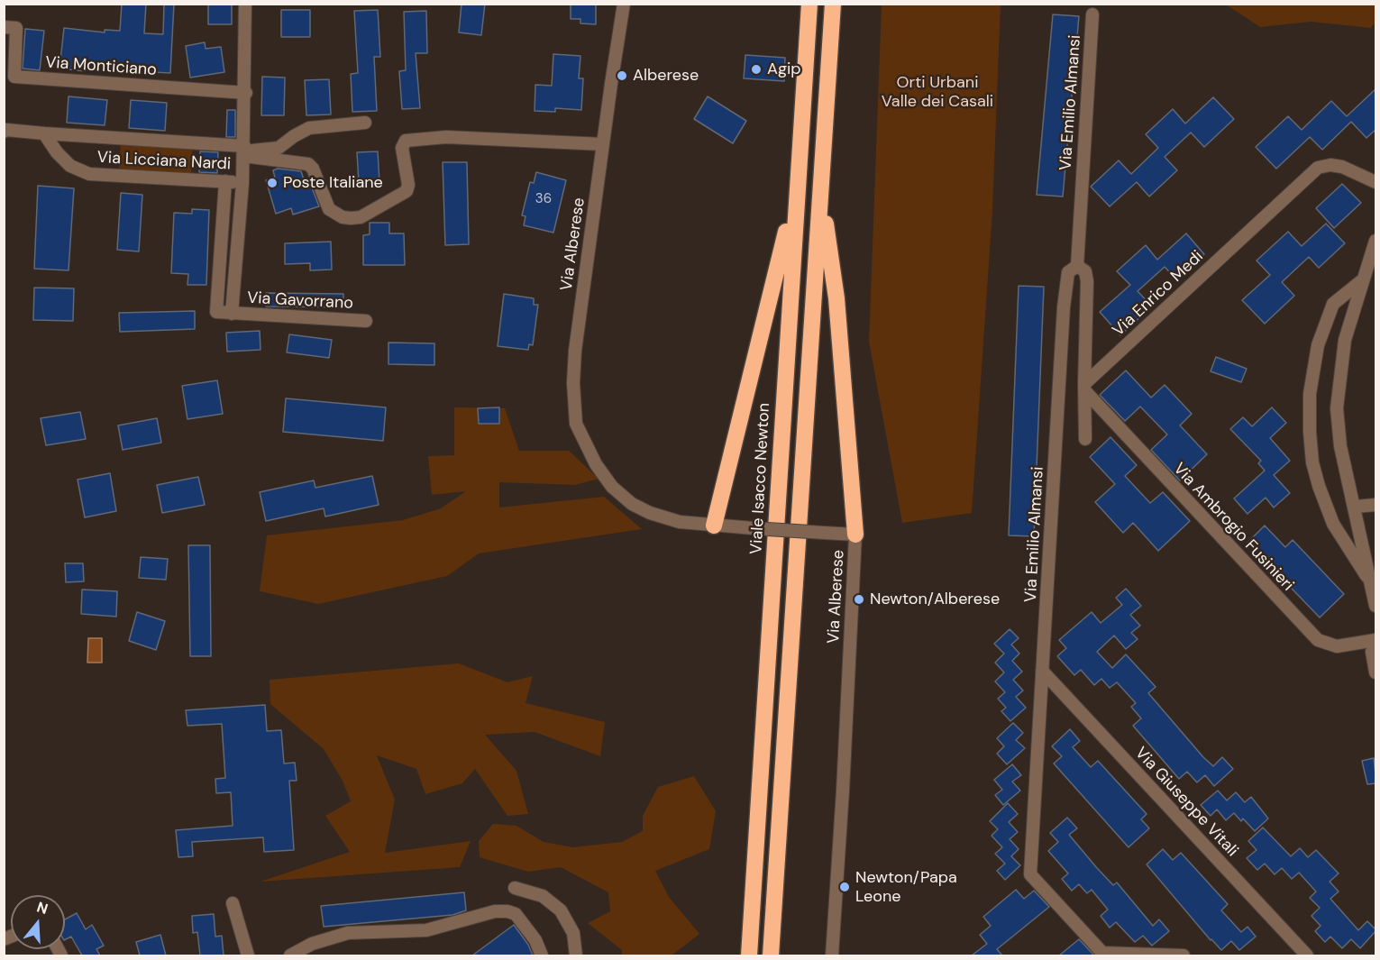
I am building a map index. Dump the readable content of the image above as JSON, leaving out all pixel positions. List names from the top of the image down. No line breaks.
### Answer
{"streets":{"highway":["Viale Isacco Newton"],"street":["Via Monticiano","Via Emilio Almansi","Via Licciana Nardi","Via Alberese","Via Enrico Medi","Via Gavorrano","Via Ambrogio Fusinieri","Via Giuseppe Vitali"]},"crossings":[["Via Emilio Almansi","Via Enrico Medi"],["Via Emilio Almansi","Via Giuseppe Vitali"],["Via Enrico Medi","Via Ambrogio Fusinieri"]],"parks":["Orti Urbani Valle dei Casali"],"places":["Agip","Alberese","Poste Italiane","Newton/Alberese","Newton/Papa Leone"],"house_numbers":["36"],"north":"top"}
